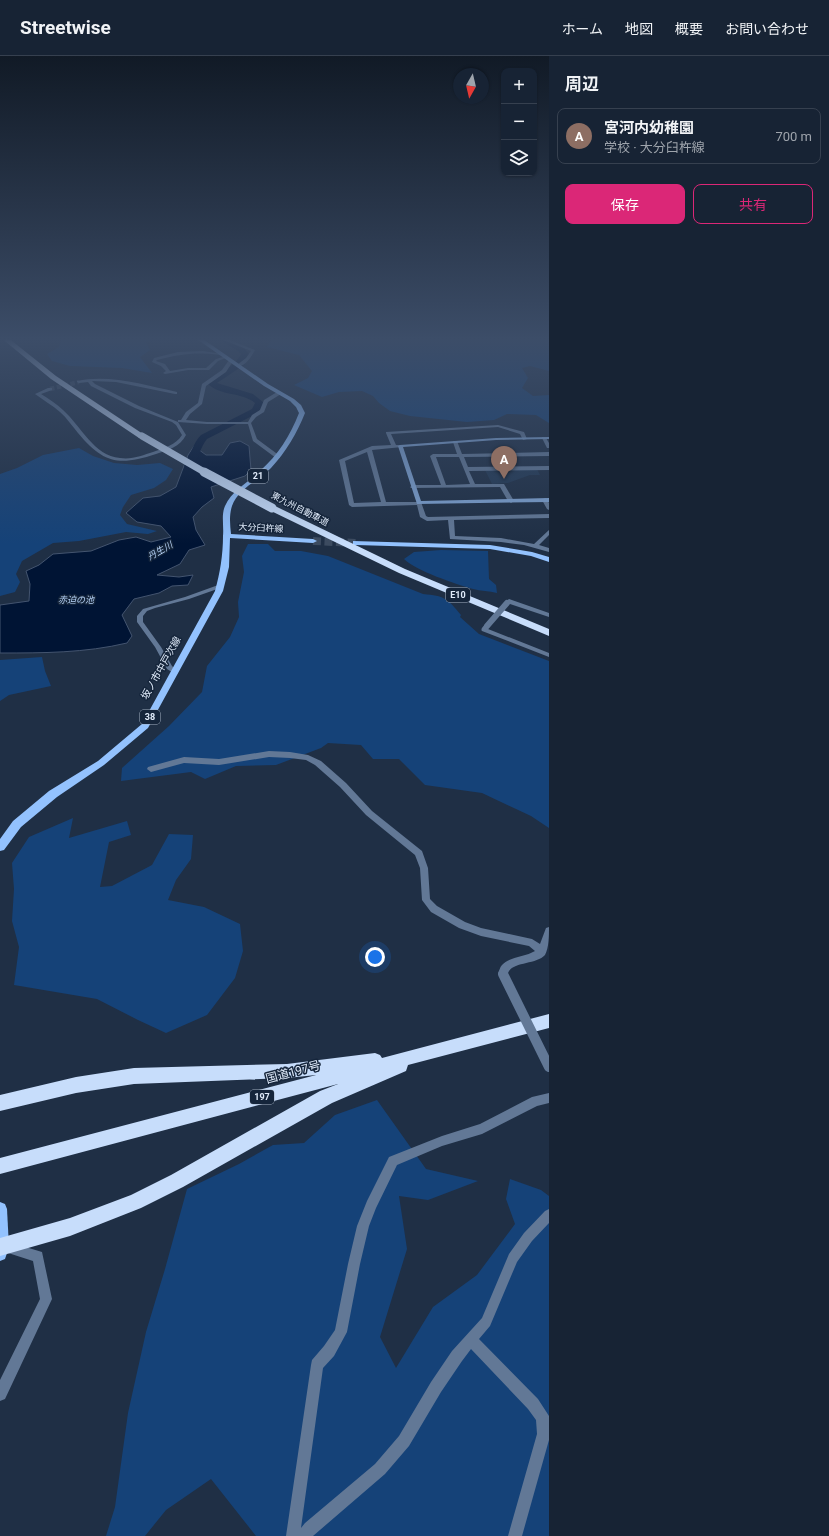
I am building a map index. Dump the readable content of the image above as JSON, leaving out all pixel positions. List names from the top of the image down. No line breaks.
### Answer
{"streets":{"highway":["東九州自動車道","E10","国道197号","197"],"main road":["21","大分臼杵線","坂ノ市中戸次線","38"]},"crossings":[["大分臼杵線","坂ノ市中戸次線"]],"water":["丹生川","赤迫の池"],"north":"bottom","page":{"header":"Streetwise","nav":["ホーム","地図","概要","お問い合わせ"],"heading":"周辺","map_buttons":["+","−"],"list":[{"mark":"A","name":"宮河内幼稚園","note":"学校 · 大分臼杵線","value":"700 m"}],"buttons":["保存","共有"],"pins":"A"}}
